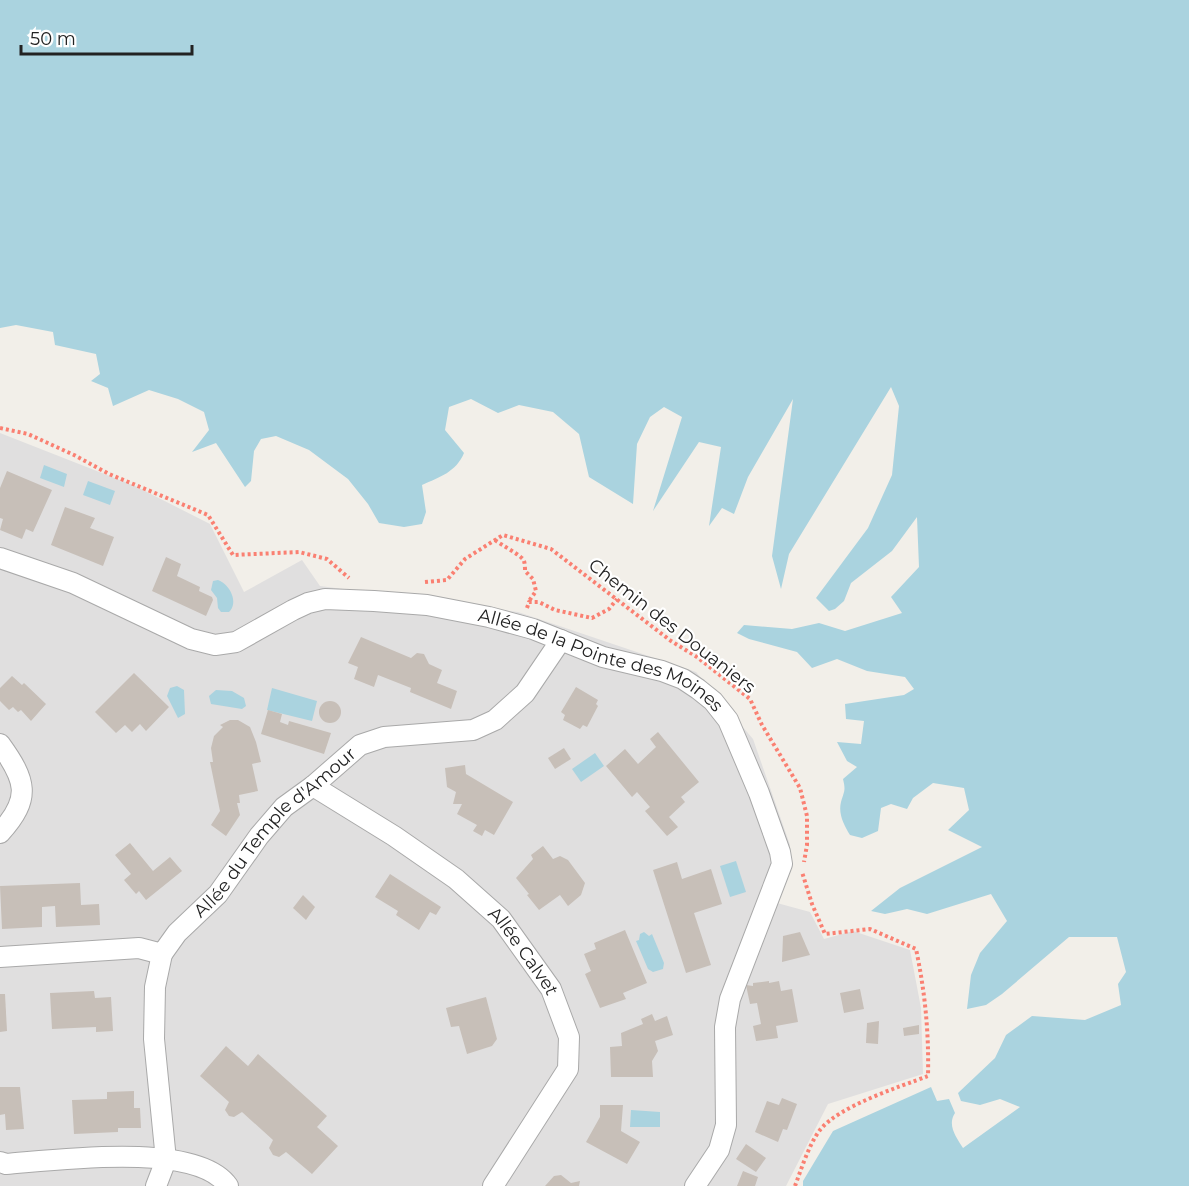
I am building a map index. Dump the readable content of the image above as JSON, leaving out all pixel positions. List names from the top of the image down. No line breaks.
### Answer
{"streets":{"street":["Allée de la Pointe des Moines","Allée du Temple d'Amour","Allée Calvet"],"path":["Chemin des Douaniers"]},"crossings":[["Allée de la Pointe des Moines","Allée du Temple d'Amour"],["Allée du Temple d'Amour","Allée Calvet"]],"scale_bar":"50 m"}
